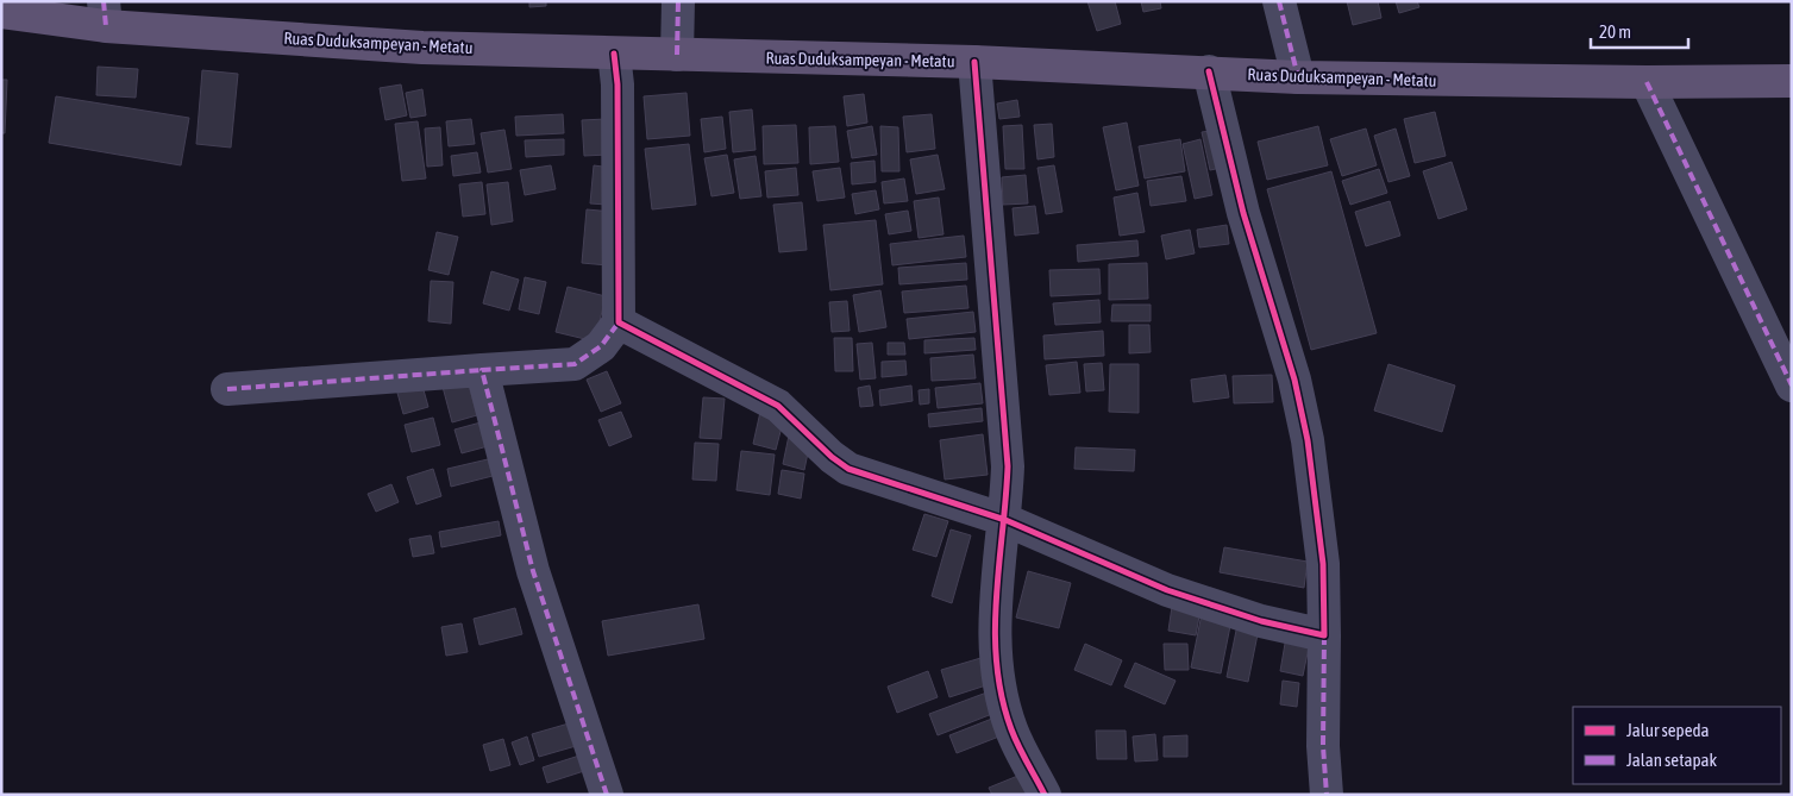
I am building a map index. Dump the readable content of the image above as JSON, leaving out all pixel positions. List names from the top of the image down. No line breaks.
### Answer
{"streets":{"main road":["Ruas Duduksampeyan - Metatu"]},"legend":["Jalur sepeda","Jalan setapak"],"scale_bar":"20 m"}
